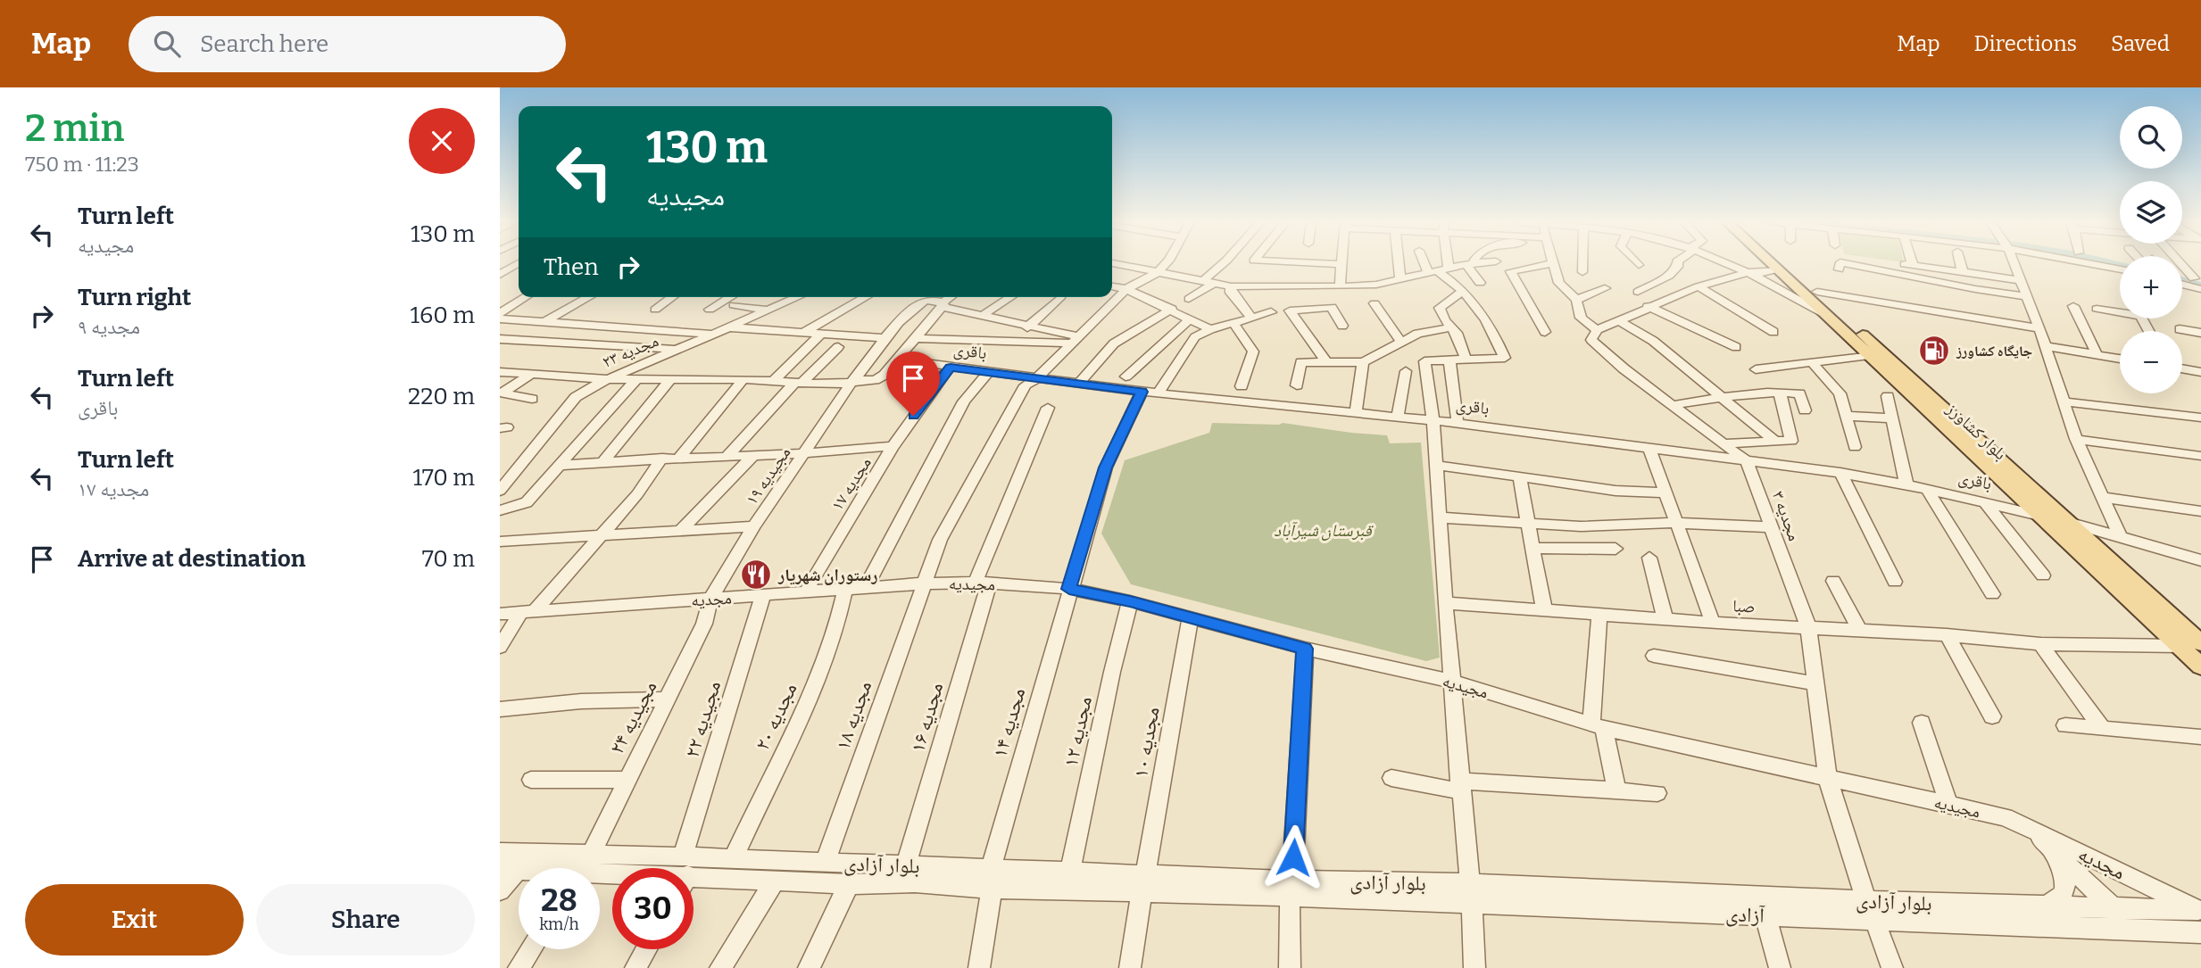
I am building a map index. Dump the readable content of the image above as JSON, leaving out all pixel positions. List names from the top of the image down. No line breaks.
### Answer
{"streets":{"main road":["بلوار کشاورز"],"street":["مجدیه ۲۳","باقری","مجیدیه ۱۹","مجدیه ۱۷","مجدیه ۳","مجیدیه","مجدیه","صبا","مجدیه ۱۸","مجدیه ۲۰","مجیدیه ۲۴","مجدیه ۱۶","مجیدیه ۲۲","مجدیه ۱۴","مجدیه ۱۲","مجدیه ۱۰","بلوار آزادی","آزادی"]},"crossings":[["باقری","بلوار کشاورز"],["باقری","مجدیه ۱۷"],["باقری","مجدیه ۳"],["باقری","مجدیه ۱۴"],["بلوار کشاورز","صبا"],["مجیدیه ۱۹","مجدیه"],["مجیدیه ۱۹","مجیدیه ۲۴"],["مجدیه ۱۷","مجدیه"],["مجدیه ۳","مجیدیه"],["مجدیه ۳","صبا"],["مجدیه ۳","بلوار آزادی"],["مجیدیه","مجدیه"],["مجیدیه","مجدیه ۱۸"],["مجیدیه","مجدیه ۱۶"],["مجیدیه","مجدیه ۱۴"],["مجیدیه","مجدیه ۱۲"],["مجیدیه","مجدیه ۱۰"],["مجدیه","مجدیه ۱۸"],["مجدیه","مجدیه ۲۰"],["مجدیه","مجیدیه ۲۴"],["مجدیه","مجیدیه ۲۲"],["مجدیه","بلوار آزادی"],["مجدیه ۱۸","بلوار آزادی"],["مجدیه ۲۰","بلوار آزادی"],["مجیدیه ۲۴","بلوار آزادی"],["مجدیه ۱۶","بلوار آزادی"],["مجدیه ۱۴","بلوار آزادی"],["مجدیه ۱۲","بلوار آزادی"],["مجدیه ۱۰","بلوار آزادی"],["بلوار آزادی","آزادی"]],"parks":["قبرستان شیرآباد"],"places":{"fuel station":["جایگاه کشاورز"],"restaurant":["رستوران شهریار"]},"page":{"header":"Map","search":"Search here","nav":["Map","Directions","Saved"],"heading":["2 min","750 m · 11:23"],"map_buttons":["+","−"],"turn":["130 m","مجیدیه"],"list":[{"name":"Turn left","note":"مجیدیه","value":"130 m"},{"name":"Turn right","note":"مجدیه ۹","value":"160 m"},{"name":"Turn left","note":"باقری","value":"220 m"},{"name":"Turn left","note":"مجدیه ۱۷","value":"170 m"},{"name":"Arrive at destination","value":"70 m"}],"then":"Then","speed":"28 km/h","limit":"30","buttons":["Exit","Share"]}}
